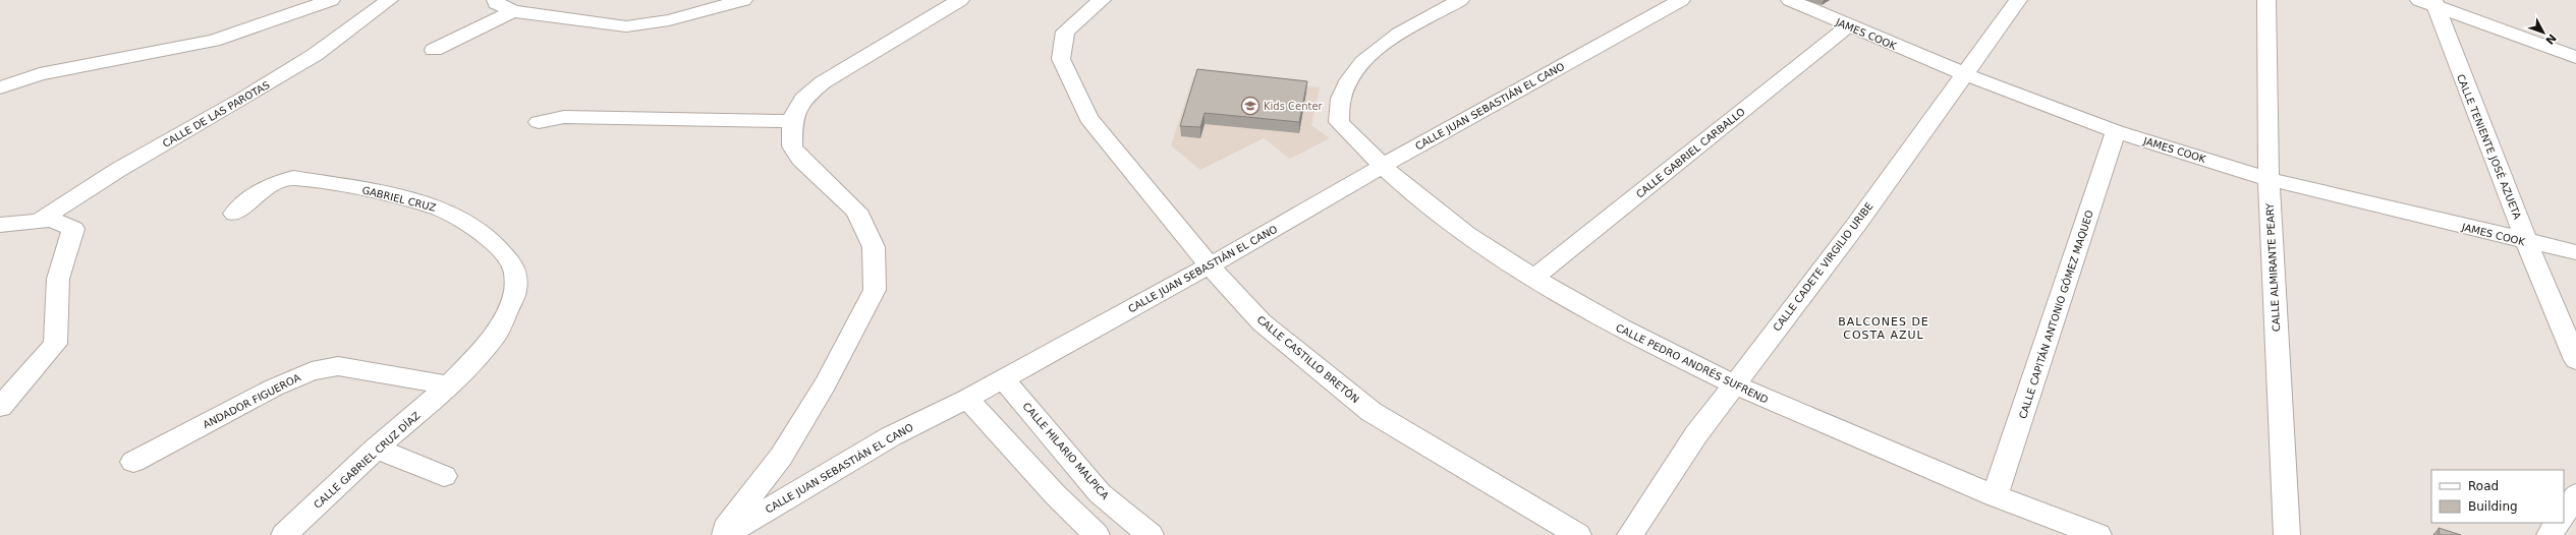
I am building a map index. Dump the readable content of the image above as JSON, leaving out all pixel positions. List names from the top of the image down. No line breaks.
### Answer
{"streets":{"street":["JAMES COOK","CALLE JUAN SEBASTIÁN EL CANO","CALLE DE LAS PAROTAS","CALLE TENIENTE JOSÉ AZUETA","CALLE GABRIEL CARBALLO","GABRIEL CRUZ","CALLE CADETE VIRGILIO URIBE","CALLE ALMIRANTE PEARY","CALLE CAPITÁN ANTONIO GÓMEZ MAQUEO","CALLE CASTILLO BRETÓN","CALLE PEDRO ANDRÉS SUFREND","ANDADOR FIGUEROA","CALLE HILARIO MALPICA","CALLE GABRIEL CRUZ DÍAZ"]},"crossings":[["JAMES COOK","CALLE TENIENTE JOSÉ AZUETA"],["JAMES COOK","CALLE GABRIEL CARBALLO"],["JAMES COOK","CALLE CADETE VIRGILIO URIBE"],["JAMES COOK","CALLE ALMIRANTE PEARY"],["JAMES COOK","CALLE CAPITÁN ANTONIO GÓMEZ MAQUEO"],["CALLE JUAN SEBASTIÁN EL CANO","CALLE CASTILLO BRETÓN"],["CALLE JUAN SEBASTIÁN EL CANO","CALLE PEDRO ANDRÉS SUFREND"],["CALLE JUAN SEBASTIÁN EL CANO","CALLE HILARIO MALPICA"],["CALLE GABRIEL CARBALLO","CALLE PEDRO ANDRÉS SUFREND"],["GABRIEL CRUZ","ANDADOR FIGUEROA"],["GABRIEL CRUZ","CALLE GABRIEL CRUZ DÍAZ"],["CALLE CADETE VIRGILIO URIBE","CALLE PEDRO ANDRÉS SUFREND"],["CALLE CAPITÁN ANTONIO GÓMEZ MAQUEO","CALLE PEDRO ANDRÉS SUFREND"],["ANDADOR FIGUEROA","CALLE GABRIEL CRUZ DÍAZ"]],"districts":["BALCONES DE COSTA AZUL"],"places":{"school or university":["Kids Center"]},"legend":["Road","Building"],"north":"bottom right"}
